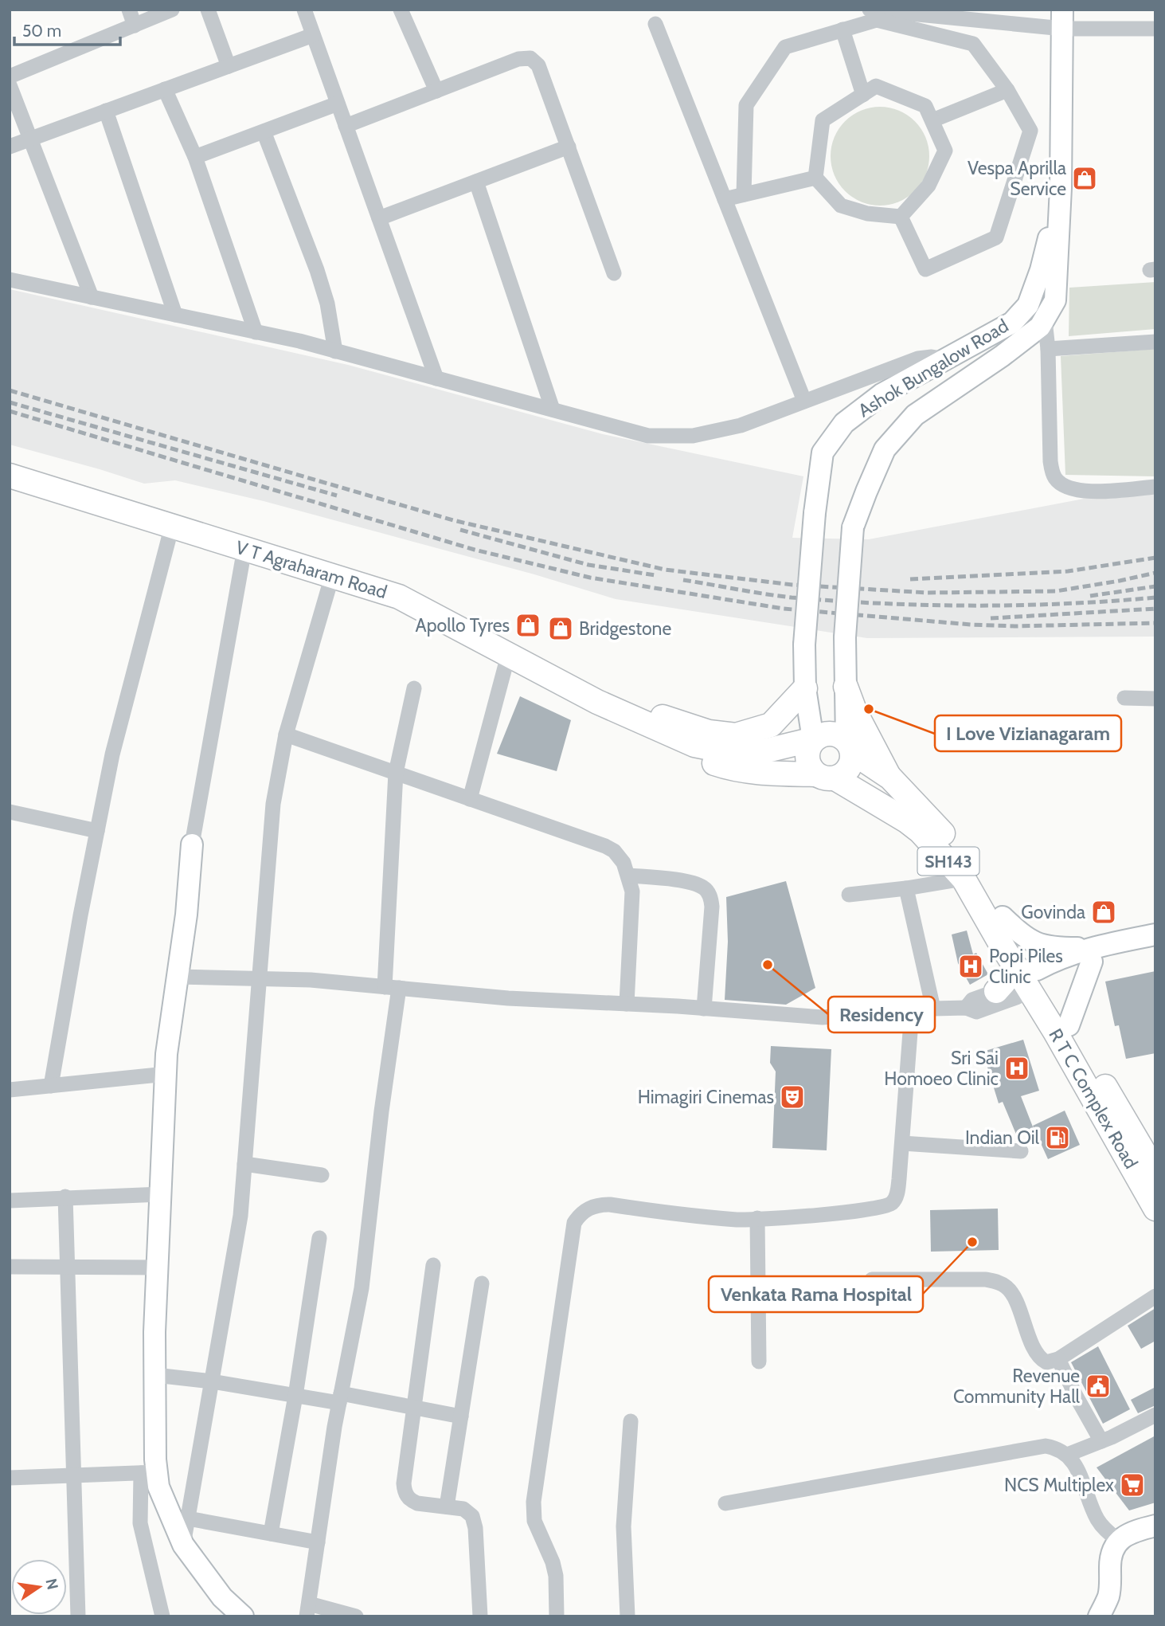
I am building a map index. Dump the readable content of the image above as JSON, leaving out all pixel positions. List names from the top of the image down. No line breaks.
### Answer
{"streets":{"main road":["V T Agraharam Road","SH143","R T C Complex Road"],"street":["Ashok Bungalow Road"]},"crossings":[["Ashok Bungalow Road","SH143"],["Ashok Bungalow Road","R T C Complex Road"],["SH143","R T C Complex Road"]],"places":{"shop":["Vespa Aprilla Service","Apollo Tyres","Bridgestone","Govinda"],"other":["I Love Vizianagaram","Residency","Venkata Rama Hospital"],"hospital":["Popi Piles Clinic","Sri Sai Homoeo Clinic"],"theatre":["Himagiri Cinemas"],"fuel station":["Indian Oil"],"public building":["Revenue Community Hall"],"supermarket":["NCS Multiplex"]},"scale_bar":"50 m","north":"right"}
